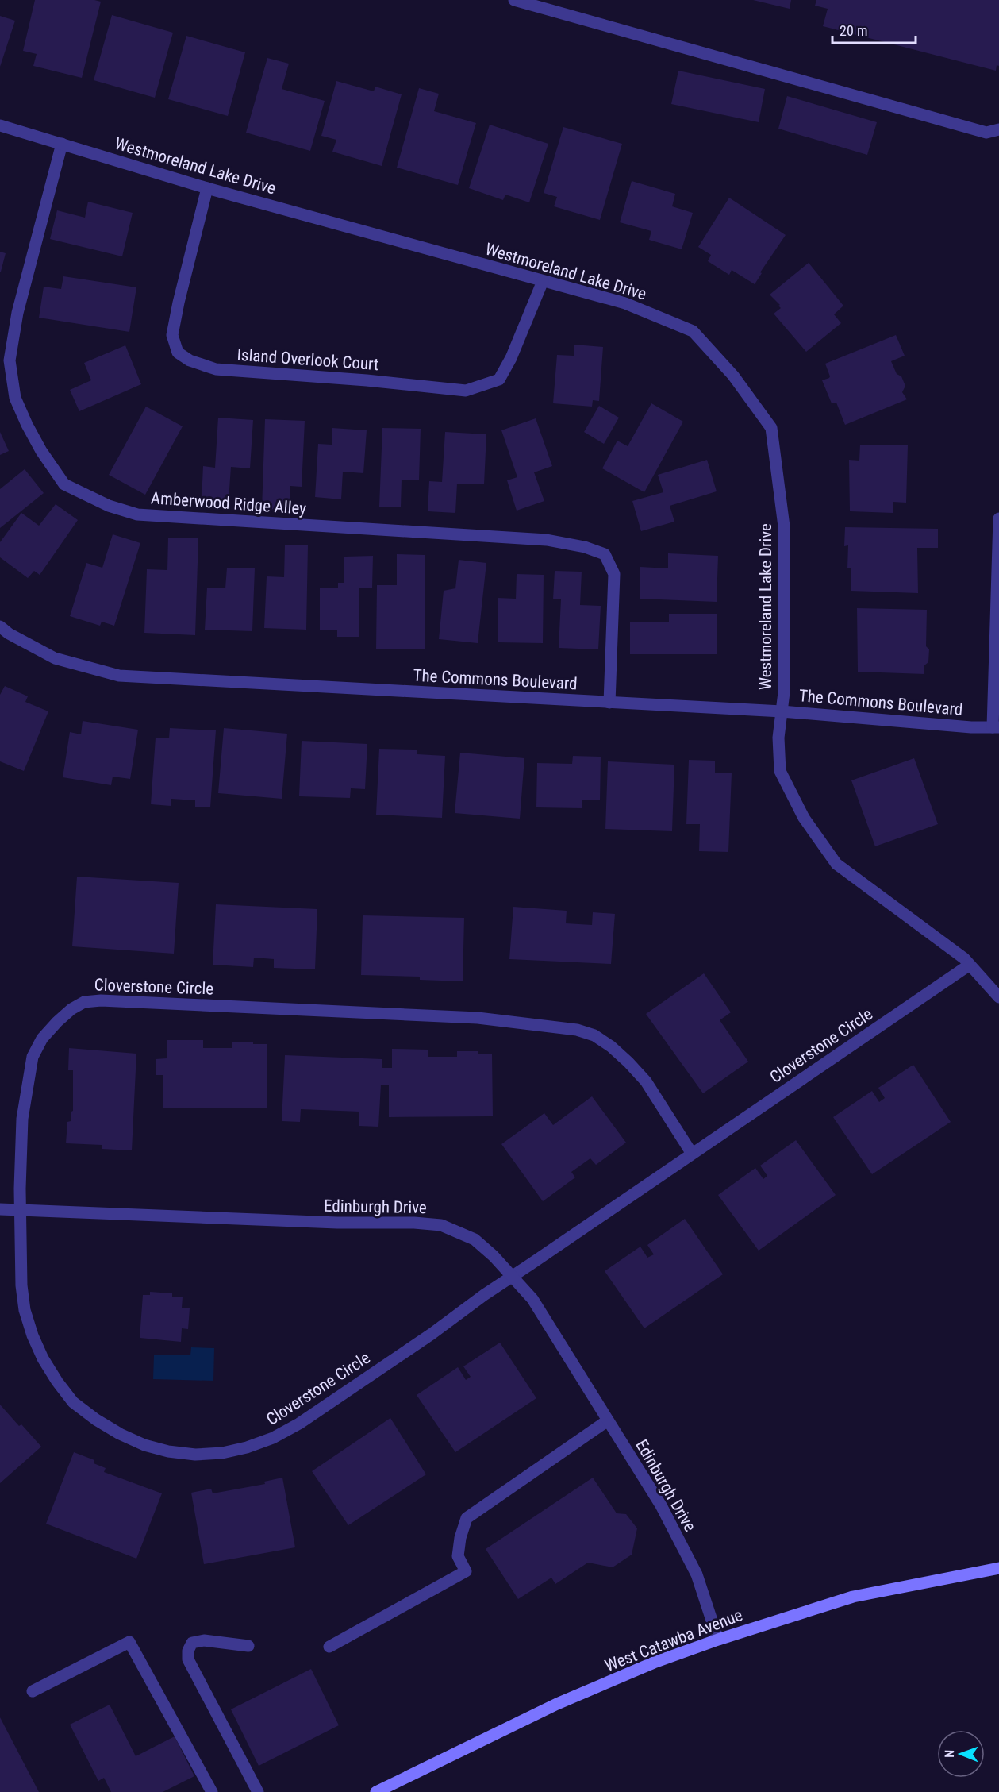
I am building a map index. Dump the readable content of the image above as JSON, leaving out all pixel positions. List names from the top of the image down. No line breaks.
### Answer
{"streets":{"main road":["West Catawba Avenue"],"street":["Westmoreland Lake Drive","Island Overlook Court","Amberwood Ridge Alley","The Commons Boulevard","Cloverstone Circle","Edinburgh Drive"]},"crossings":[["Westmoreland Lake Drive","Island Overlook Court"],["Westmoreland Lake Drive","Amberwood Ridge Alley"],["Westmoreland Lake Drive","The Commons Boulevard"],["Westmoreland Lake Drive","Cloverstone Circle"],["Amberwood Ridge Alley","The Commons Boulevard"],["Cloverstone Circle","Edinburgh Drive"],["Edinburgh Drive","West Catawba Avenue"]],"scale_bar":"20 m","north":"left"}
